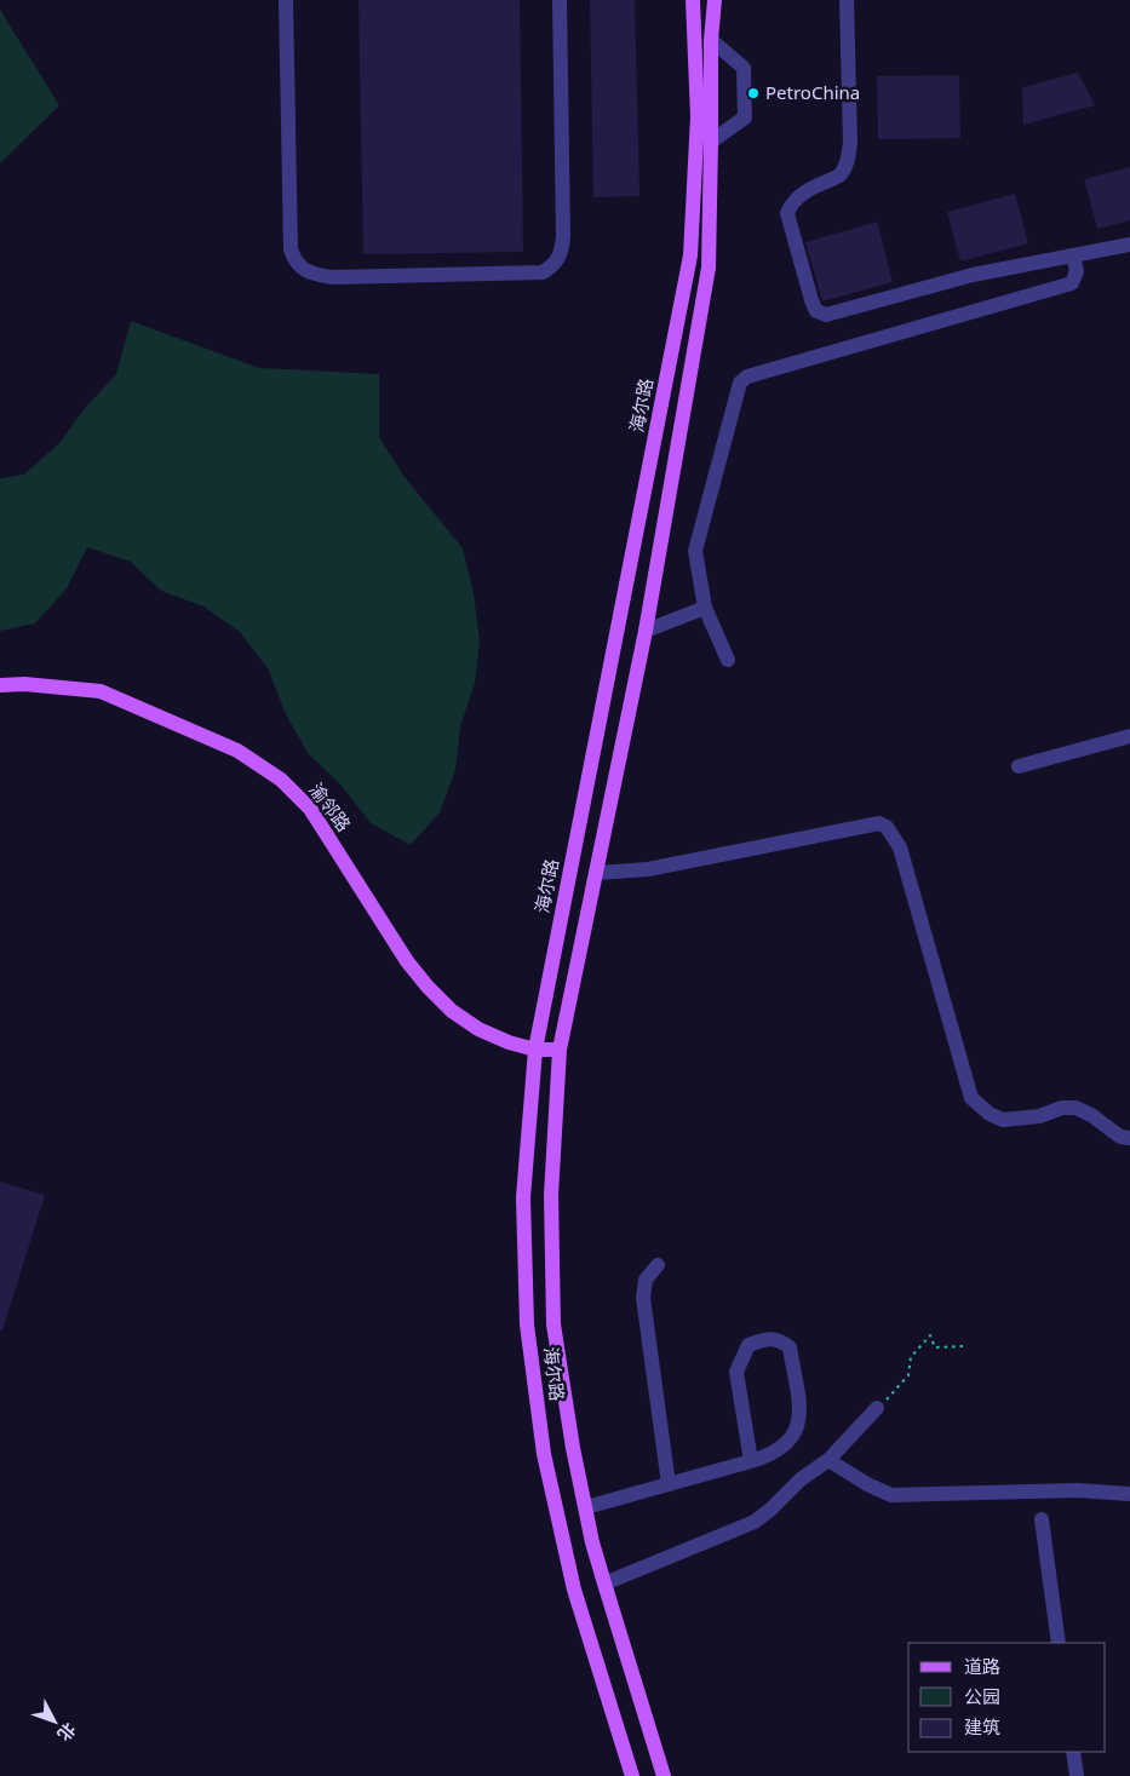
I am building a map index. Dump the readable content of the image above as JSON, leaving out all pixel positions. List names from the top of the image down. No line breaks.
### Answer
{"streets":{"main road":["海尔路","渝邻路"]},"crossings":[["海尔路","渝邻路"]],"places":["PetroChina"],"legend":["道路","公园","建筑"],"north":"bottom right"}
